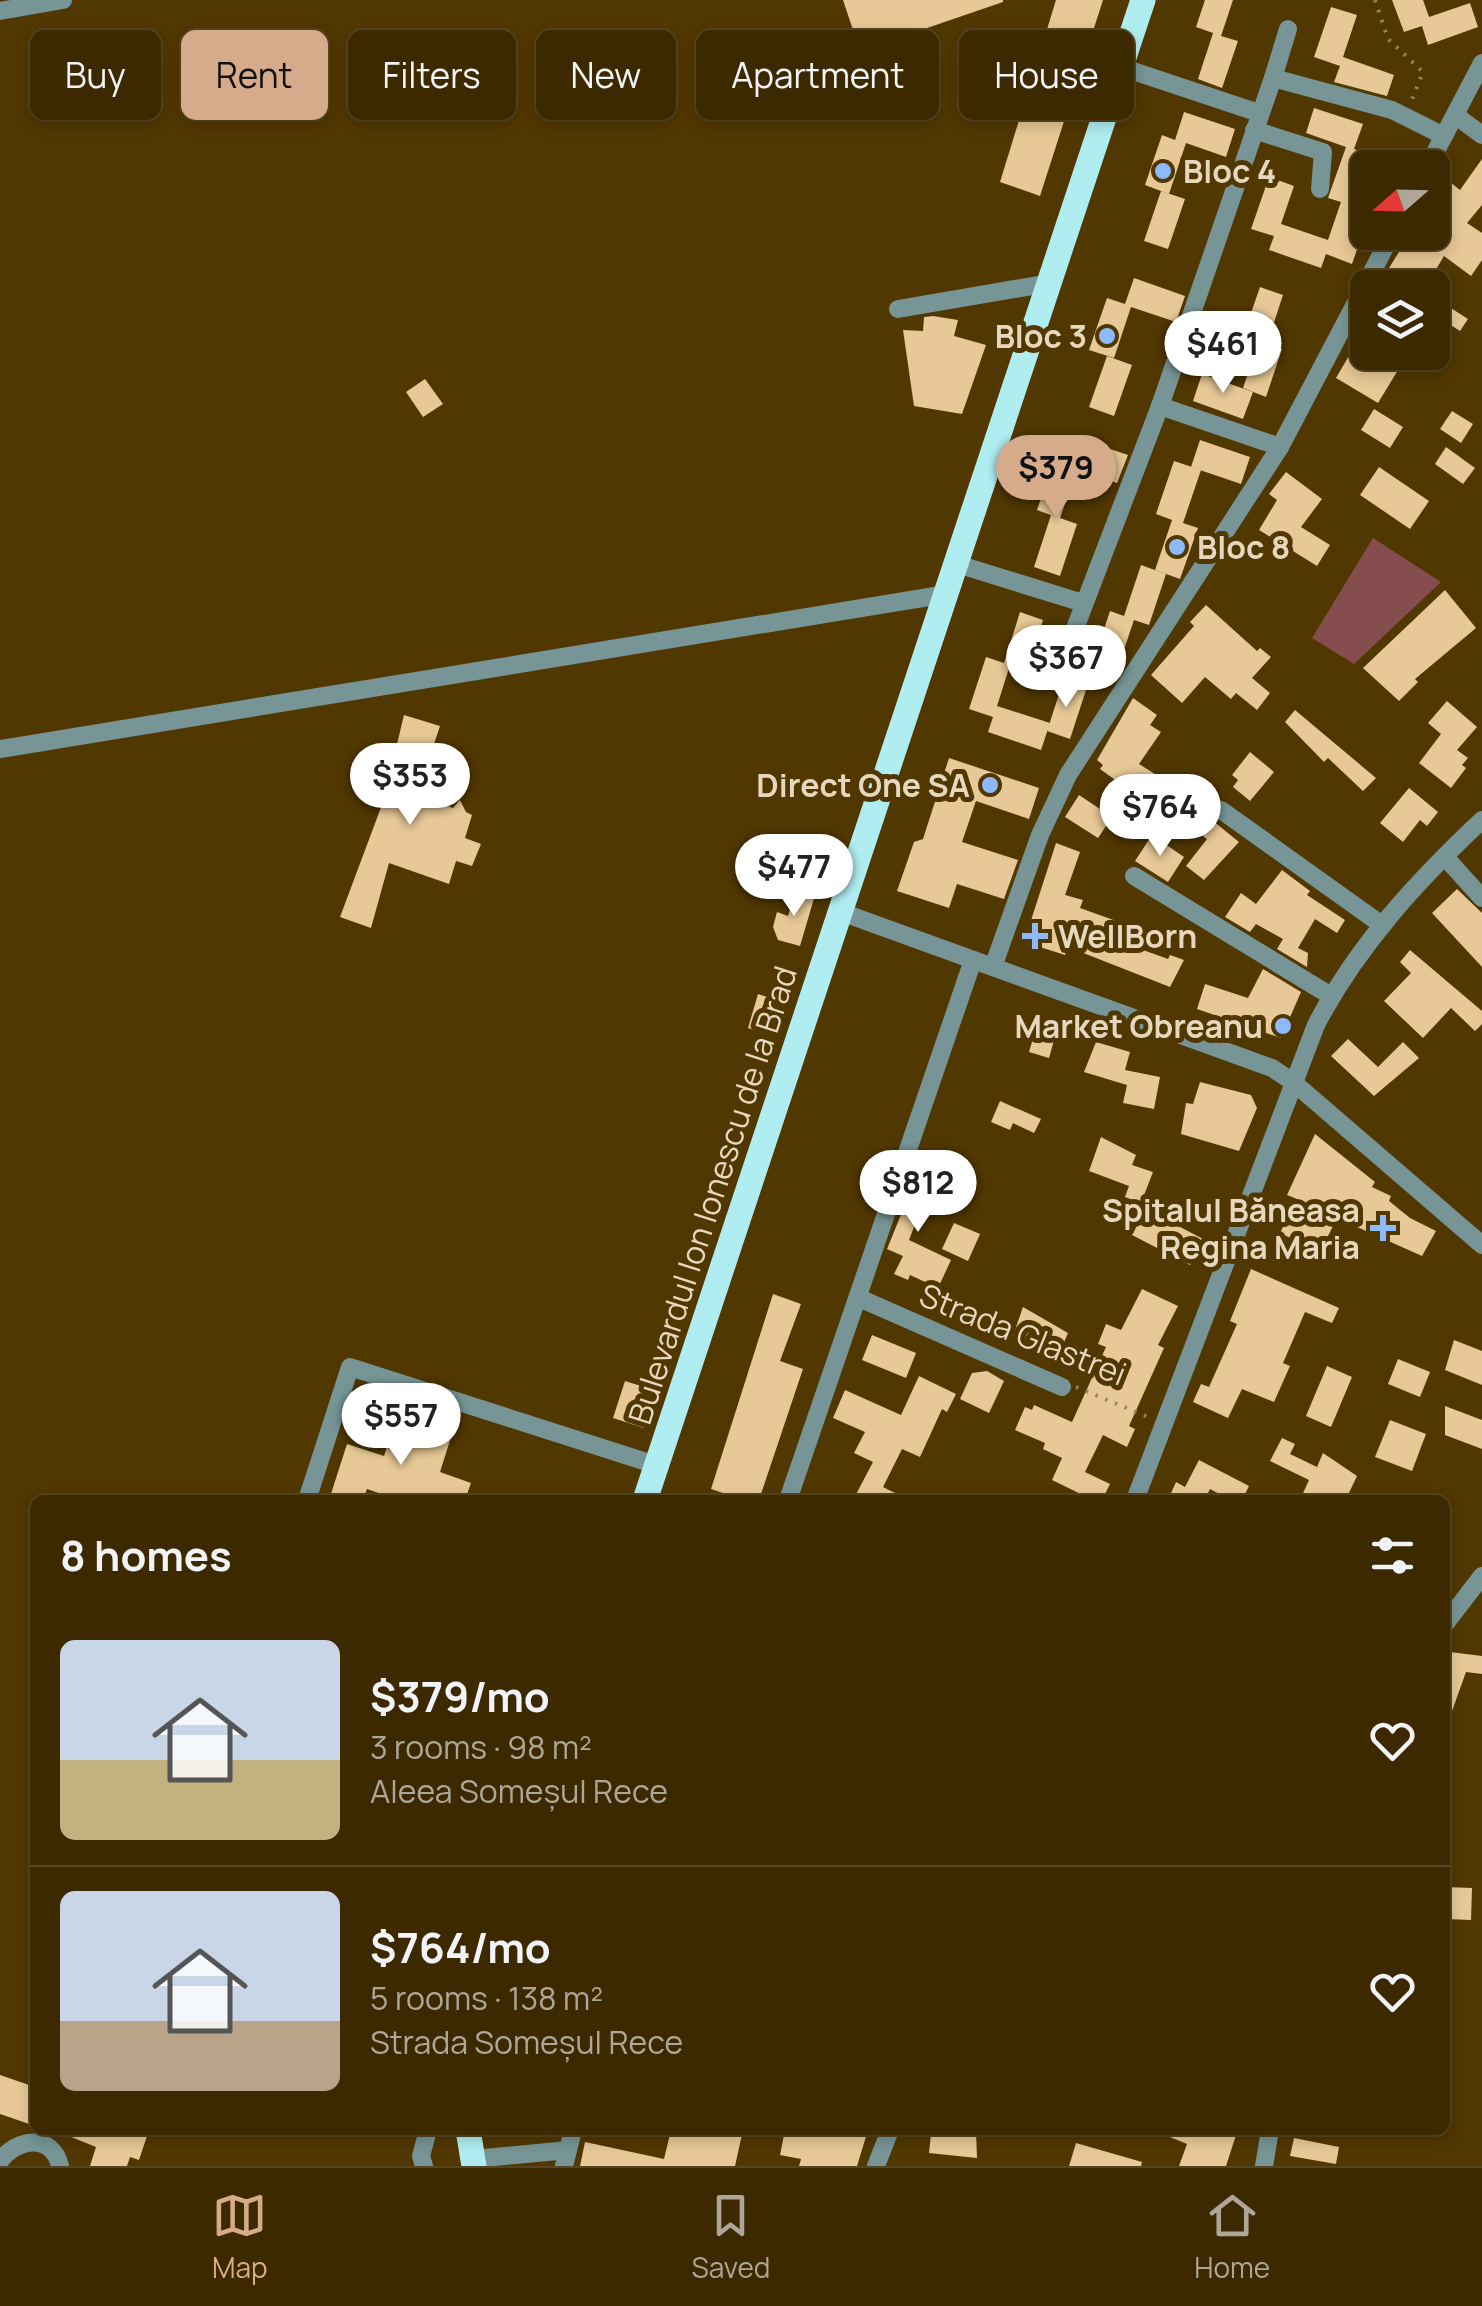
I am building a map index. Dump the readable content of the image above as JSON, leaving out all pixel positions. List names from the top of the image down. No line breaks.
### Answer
{"streets":{"main road":["Bulevardul Ion Ionescu de la Brad"],"street":["Strada Glastrei"]},"places":{"other":["Bloc 4","Bloc 3","Bloc 8","Direct One SA","Market Obreanu"],"health":["WellBorn","Spitalul Băneasa Regina Maria"]},"north":"left","page":{"chip":["Buy","Rent","Filters","New","Apartment","House"],"price":["$461","$379","$367","$353","$764","$477","$812","$557"],"heading":"8 homes","list":[{"name":"$379/mo","note":"3 rooms · 98 m² · Aleea Someșul Rece"},{"name":"$764/mo","note":"5 rooms · 138 m² · Strada Someșul Rece"}],"tabs":["Map","Saved","Home"]}}
